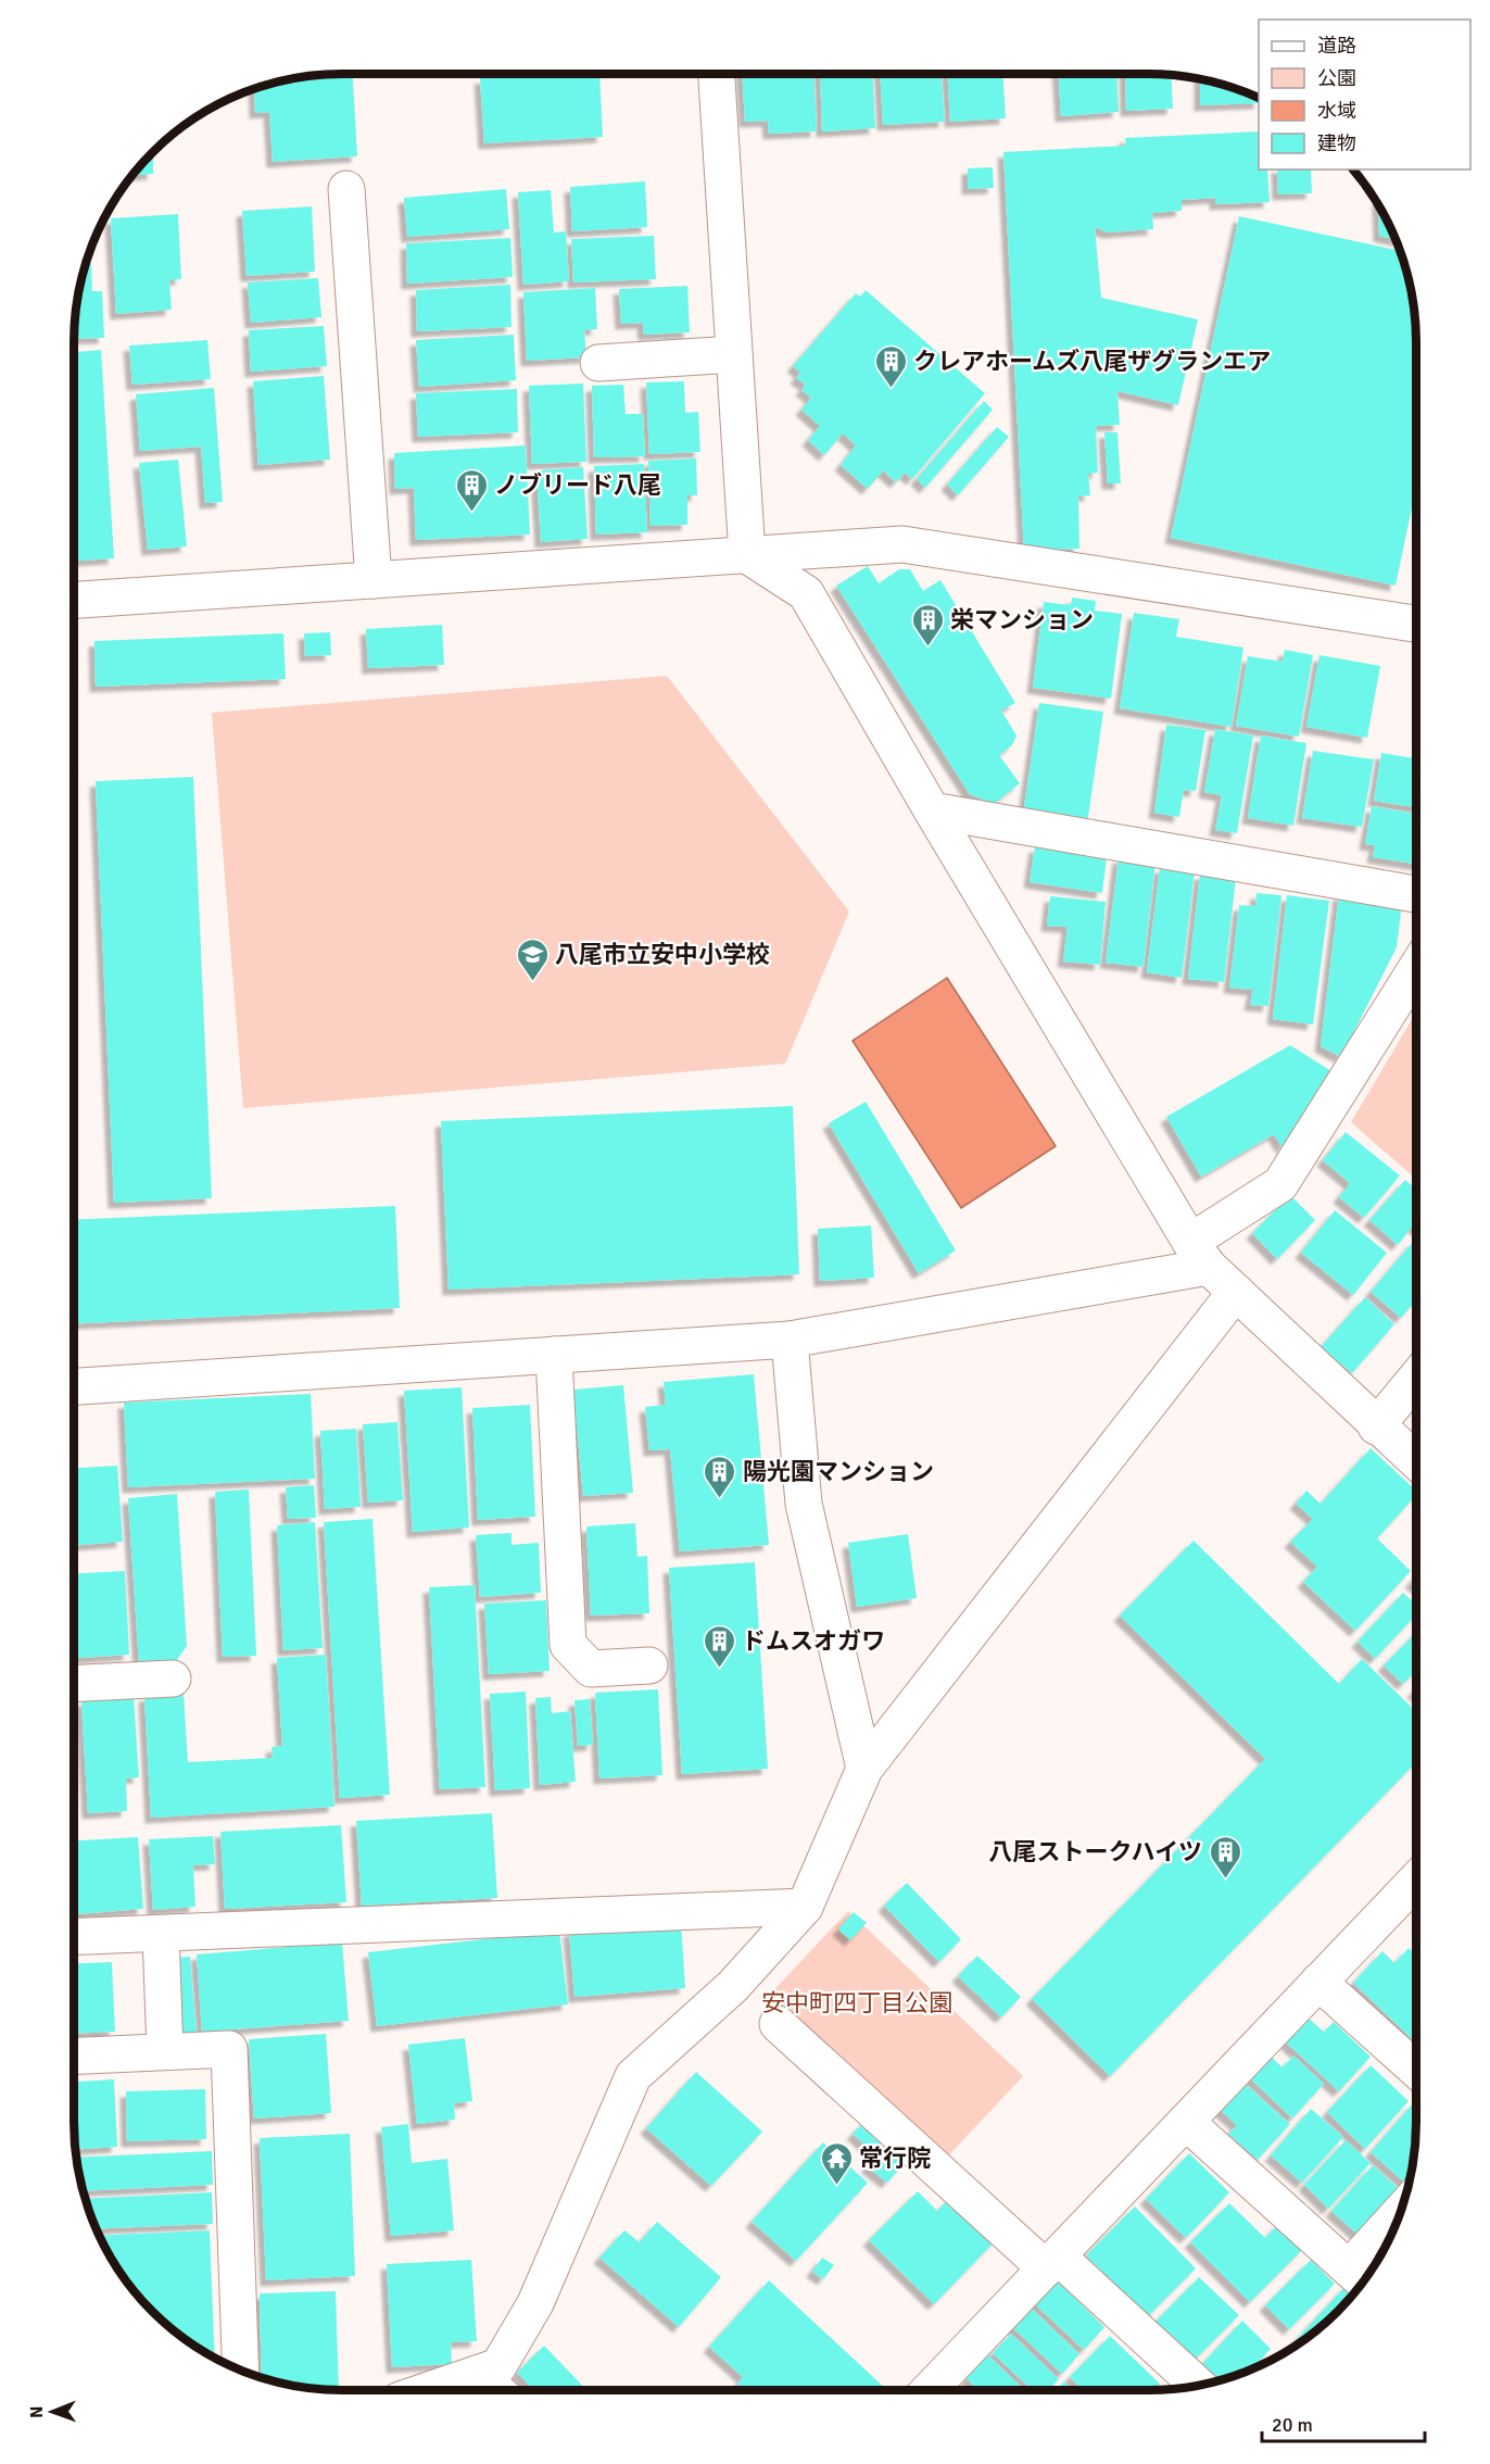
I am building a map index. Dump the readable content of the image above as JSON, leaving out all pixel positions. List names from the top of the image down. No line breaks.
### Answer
{"parks":["安中町四丁目公園"],"places":{"building":["クレアホームズ八尾ザグランエア","ノブリード八尾","栄マンション","陽光園マンション","ドムスオガワ","八尾ストークハイツ"],"school or university":["八尾市立安中小学校"],"temple":["常行院"]},"legend":["道路","公園","水域","建物"],"scale_bar":"20 m","north":"left"}
